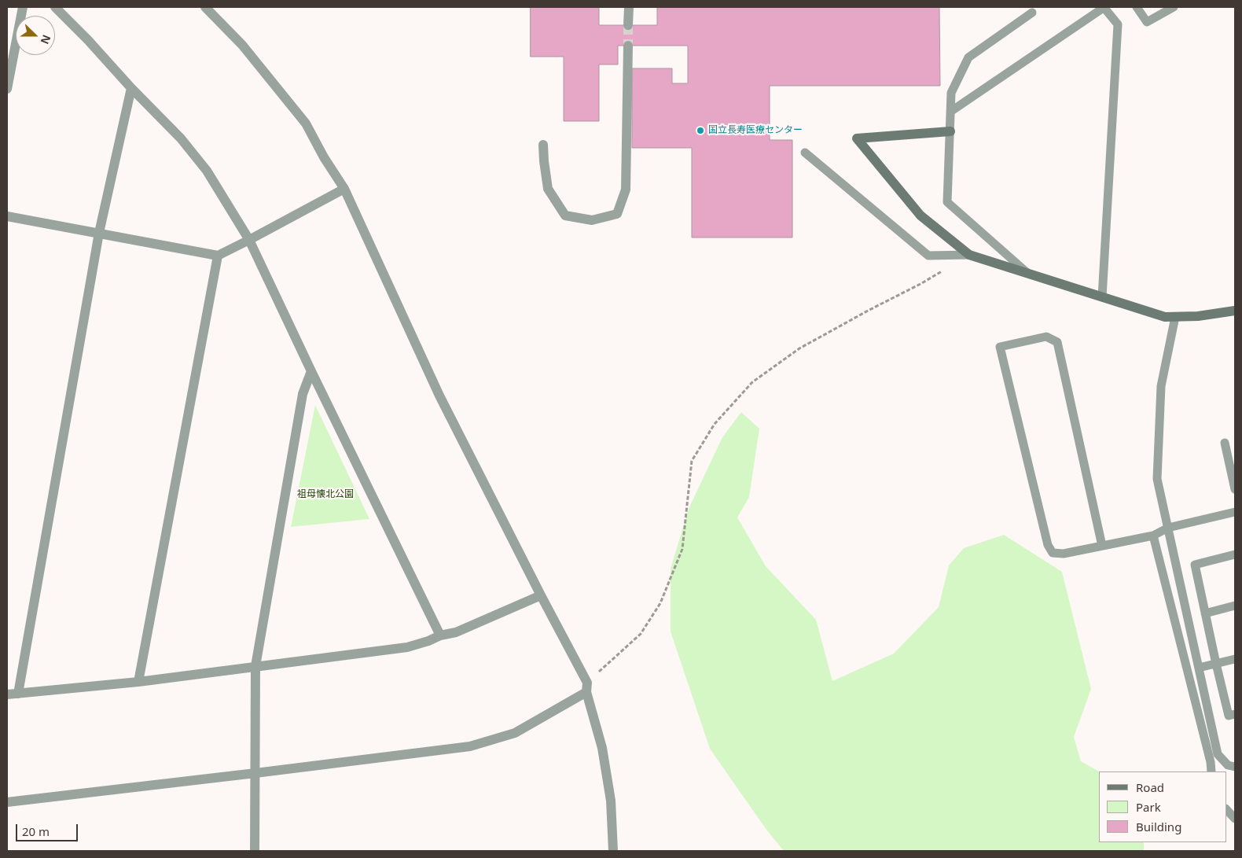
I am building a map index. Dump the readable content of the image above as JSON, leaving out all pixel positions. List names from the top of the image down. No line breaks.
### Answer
{"parks":["祖母懐北公園"],"places":["国立長寿医療センター"],"legend":["Road","Park","Building"],"scale_bar":"20 m","north":"right"}
